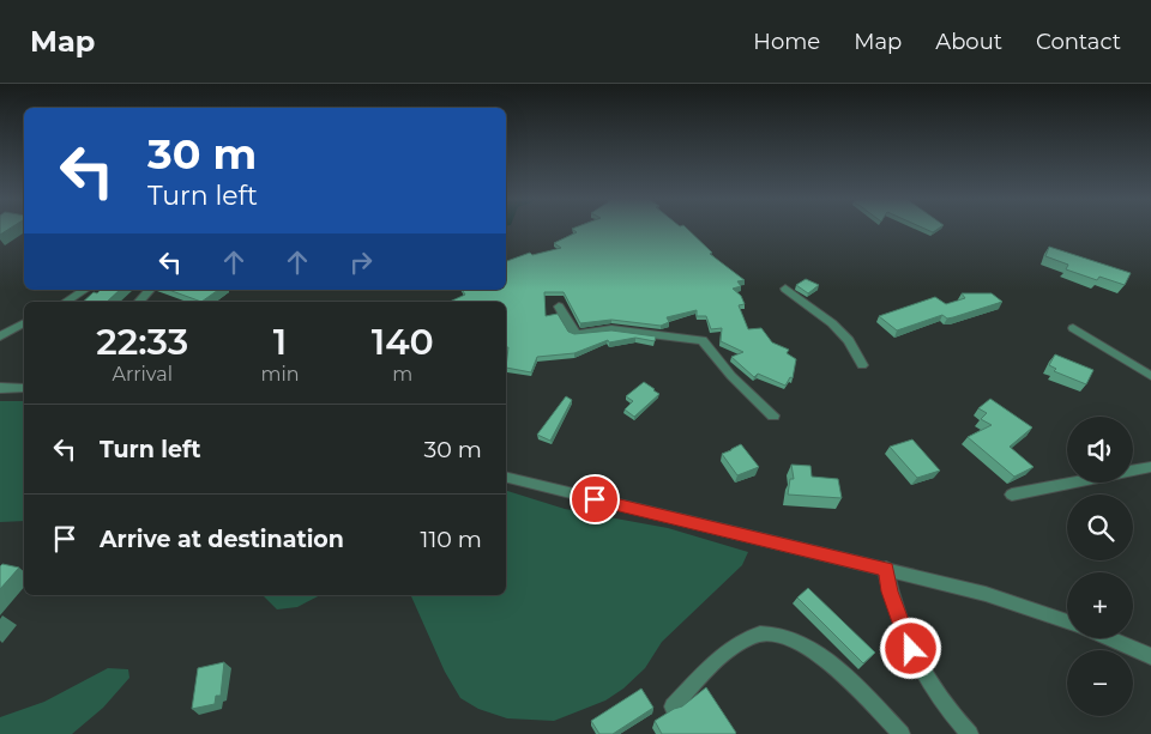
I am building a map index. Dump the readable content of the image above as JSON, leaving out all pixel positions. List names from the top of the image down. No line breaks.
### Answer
{"page":{"header":"Map","nav":["Home","Map","About","Contact"],"turn":["30 m","Turn left"],"eta":["22:33","Arrival","1","min","140","m"],"list":[{"name":"Turn left","value":"30 m"},{"name":"Arrive at destination","value":"110 m"}],"map_buttons":["+","−"]}}
